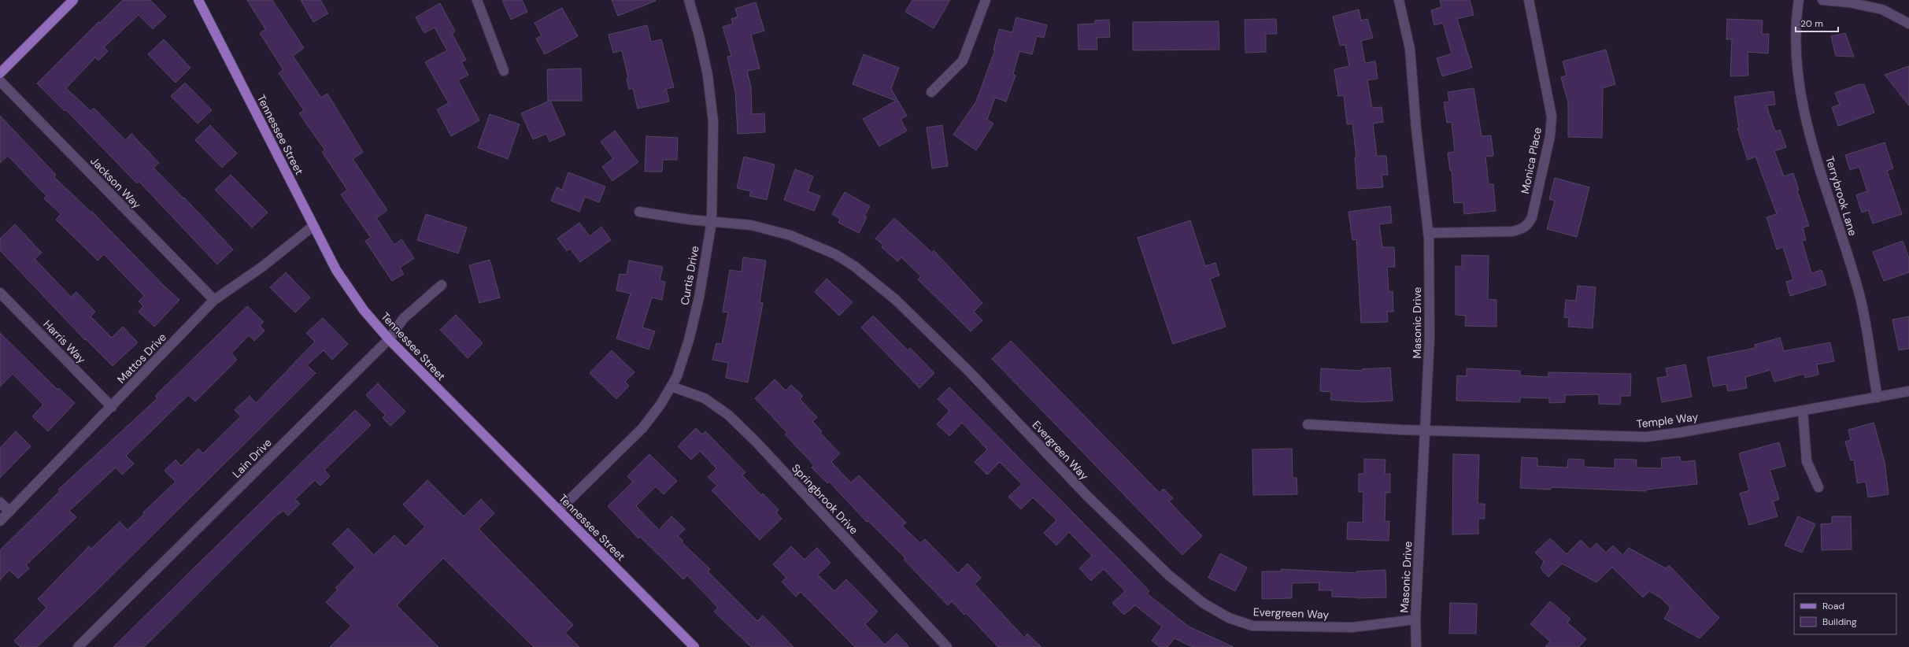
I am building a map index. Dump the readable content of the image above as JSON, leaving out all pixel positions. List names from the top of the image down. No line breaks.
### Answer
{"streets":{"main road":["Tennessee Street"],"street":["Monica Place","Jackson Way","Terrybrook Lane","Curtis Drive","Masonic Drive","Harris Way","Mattos Drive","Temple Way","Evergreen Way","Lain Drive","Springbrook Drive"]},"crossings":[["Tennessee Street","Curtis Drive"],["Tennessee Street","Mattos Drive"],["Tennessee Street","Lain Drive"],["Monica Place","Masonic Drive"],["Jackson Way","Mattos Drive"],["Terrybrook Lane","Temple Way"],["Curtis Drive","Evergreen Way"],["Curtis Drive","Springbrook Drive"],["Masonic Drive","Temple Way"],["Masonic Drive","Evergreen Way"],["Harris Way","Mattos Drive"]],"legend":["Road","Building"],"scale_bar":"20 m"}
